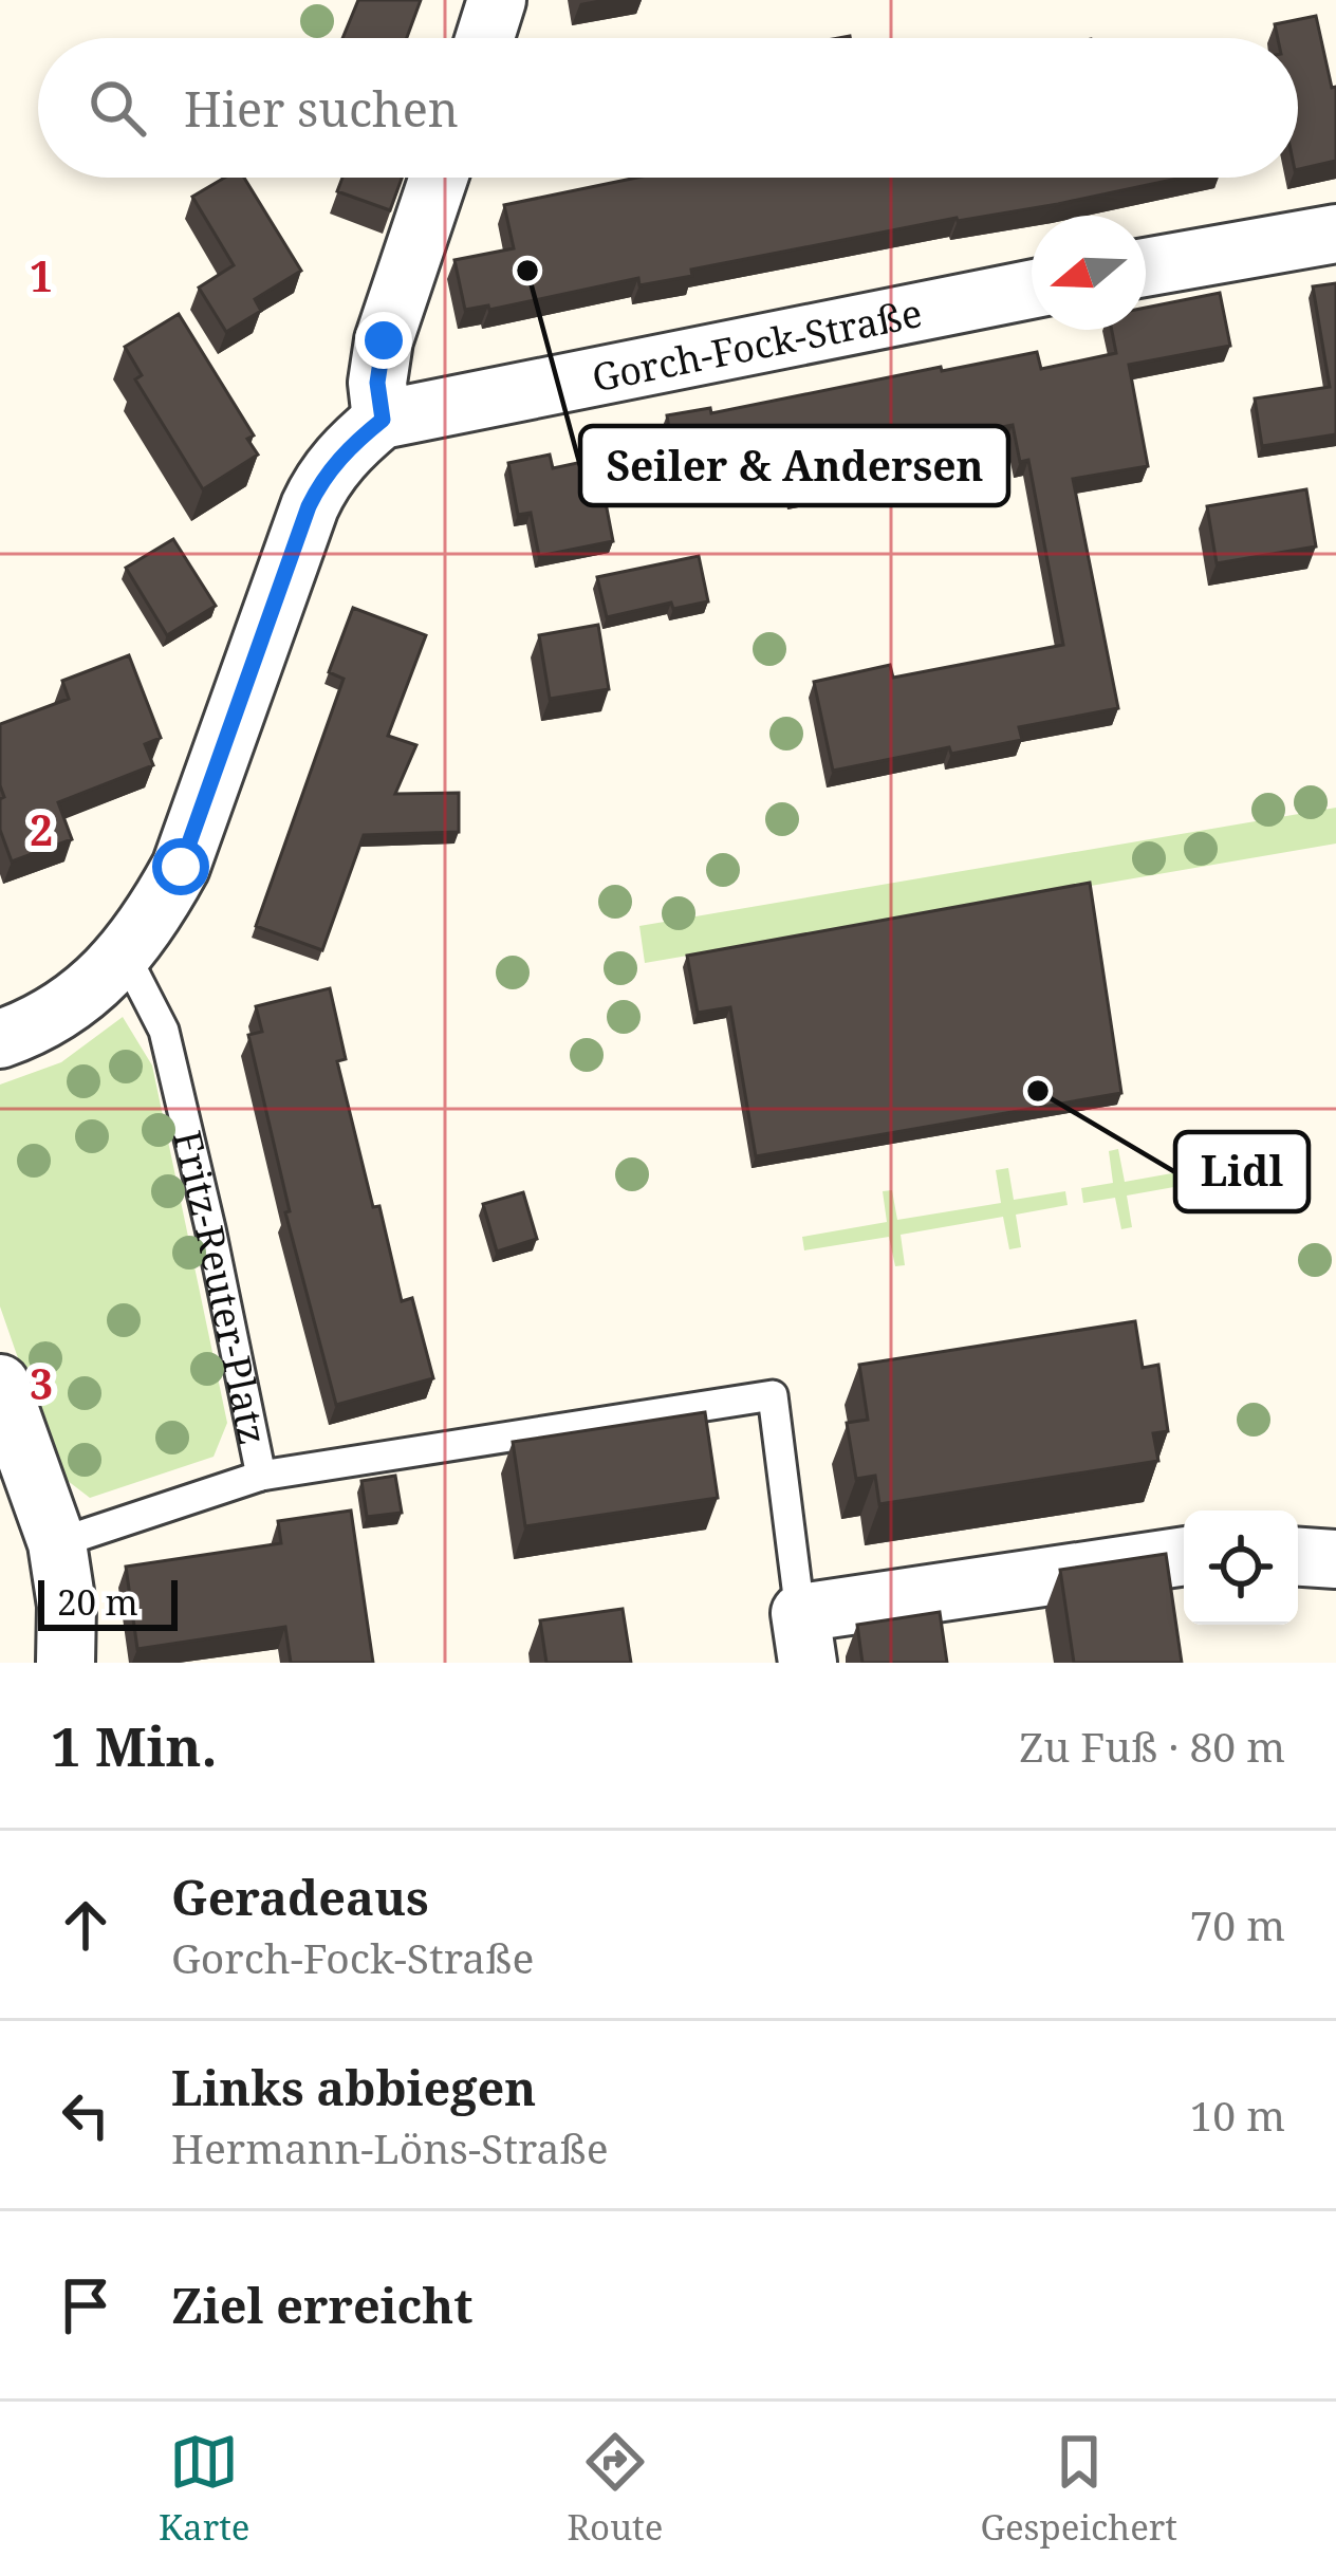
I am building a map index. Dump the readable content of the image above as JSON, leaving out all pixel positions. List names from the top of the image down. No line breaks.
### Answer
{"streets":{"street":["Gorch-Fock-Straße"],"lane":["Fritz-Reuter-Platz"]},"places":["Seiler & Andersen","Lidl"],"scale_bar":"20 m","north":"left","page":{"search":"Hier suchen","scale":"20 m","heading":["1 Min.","Zu Fuß · 80 m"],"list":[["Geradeaus","Gorch-Fock-Straße","70 m"],["Links abbiegen","Hermann-Löns-Straße","10 m"],"Ziel erreicht"],"nav":["Karte","Route","Gespeichert"]},"grid":{"rows":["1","2","3"]}}
